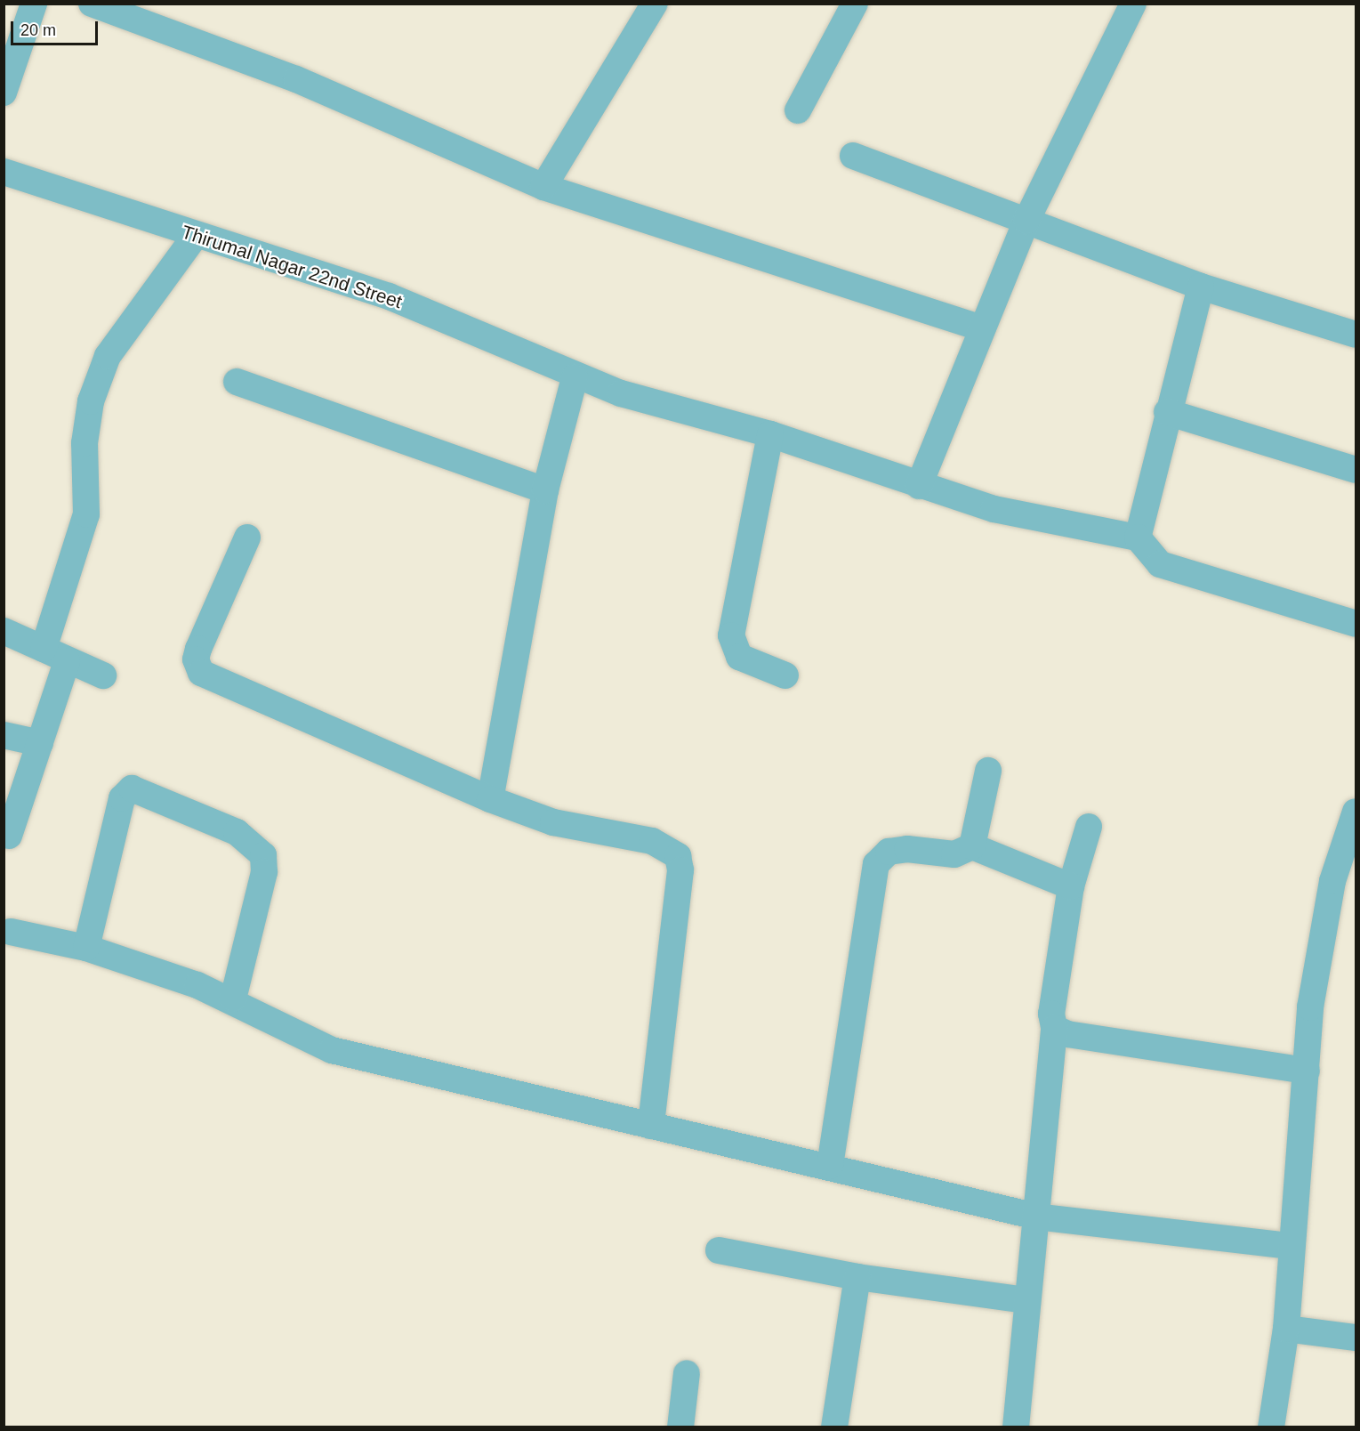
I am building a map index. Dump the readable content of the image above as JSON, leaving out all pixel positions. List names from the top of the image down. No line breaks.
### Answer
{"streets":{"street":["Thirumal Nagar 22nd Street"]},"scale_bar":"20 m"}
